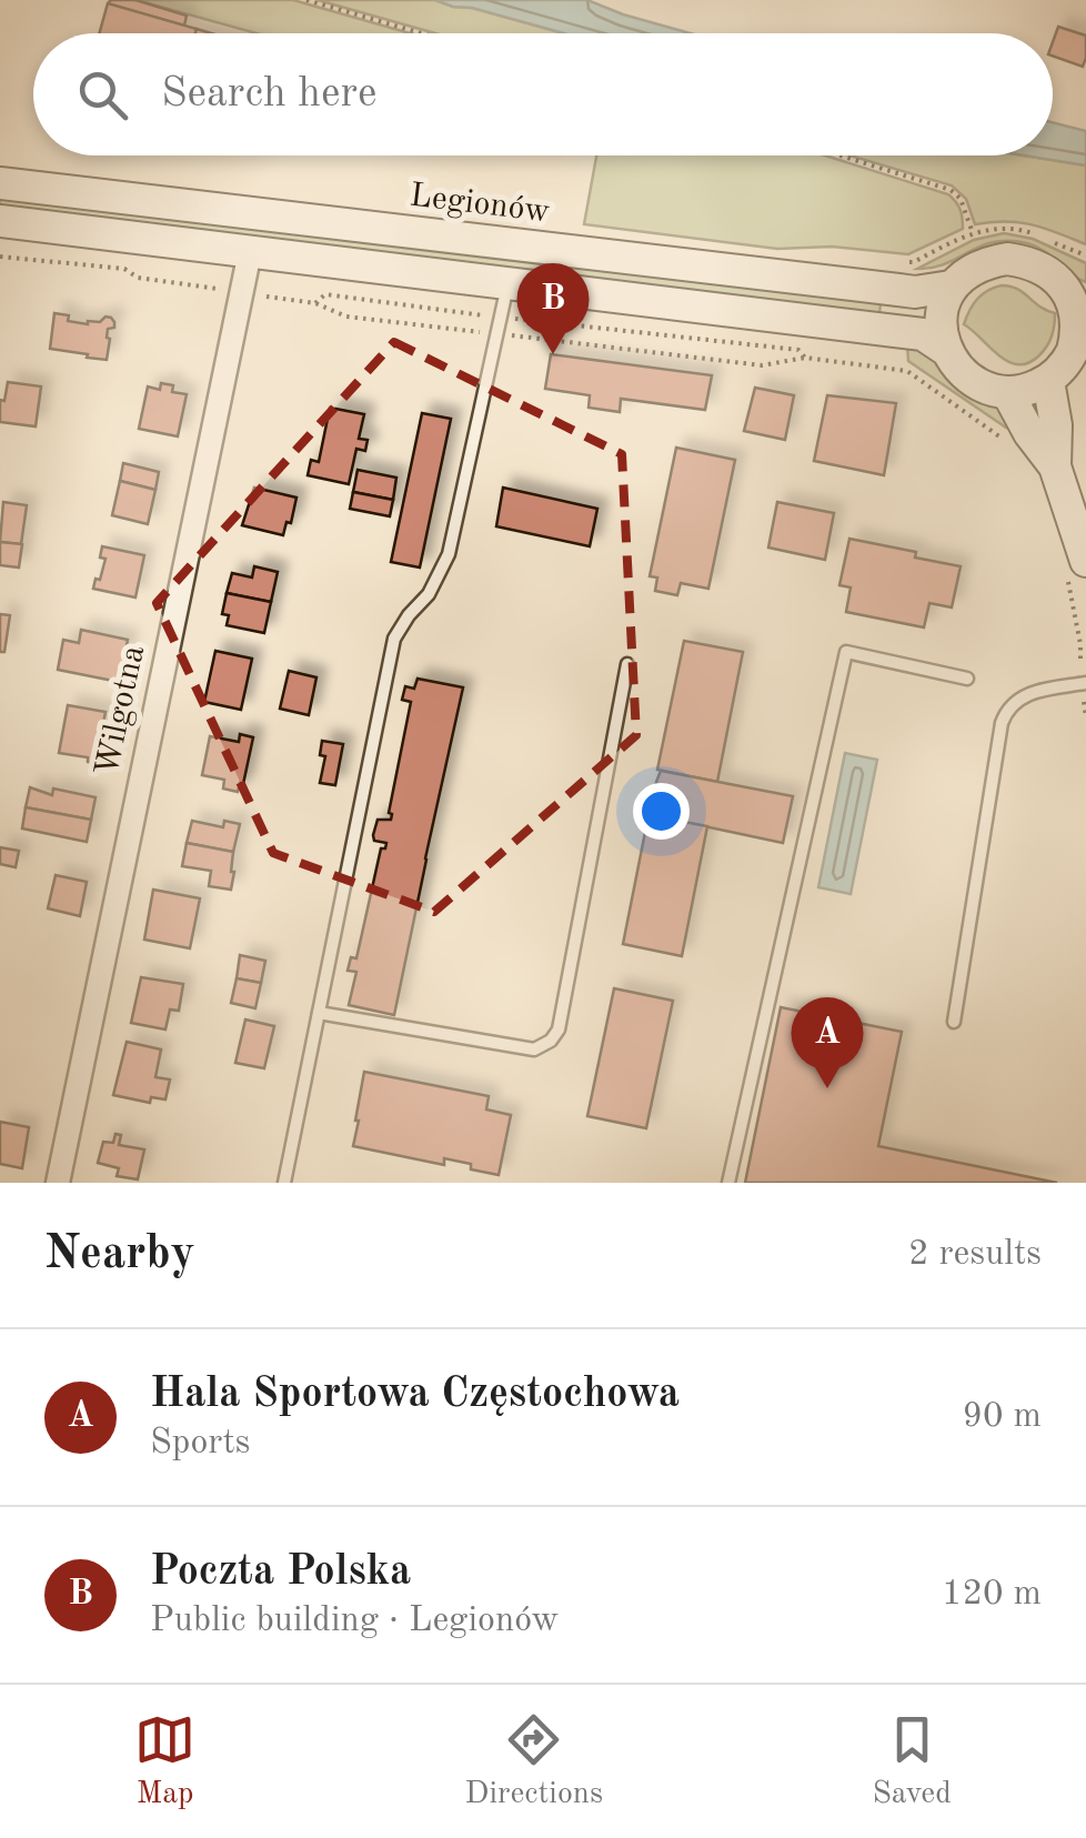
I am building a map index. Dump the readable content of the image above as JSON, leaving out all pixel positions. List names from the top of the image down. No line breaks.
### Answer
{"streets":{"street":["Legionów","Wilgotna"]},"page":{"search":"Search here","pins":["B","A"],"heading":["Nearby","2 results"],"list":[{"mark":"A","name":"Hala Sportowa Częstochowa","note":"Sports","value":"90 m"},{"mark":"B","name":"Poczta Polska","note":"Public building · Legionów","value":"120 m"}],"nav":["Map","Directions","Saved"]}}
